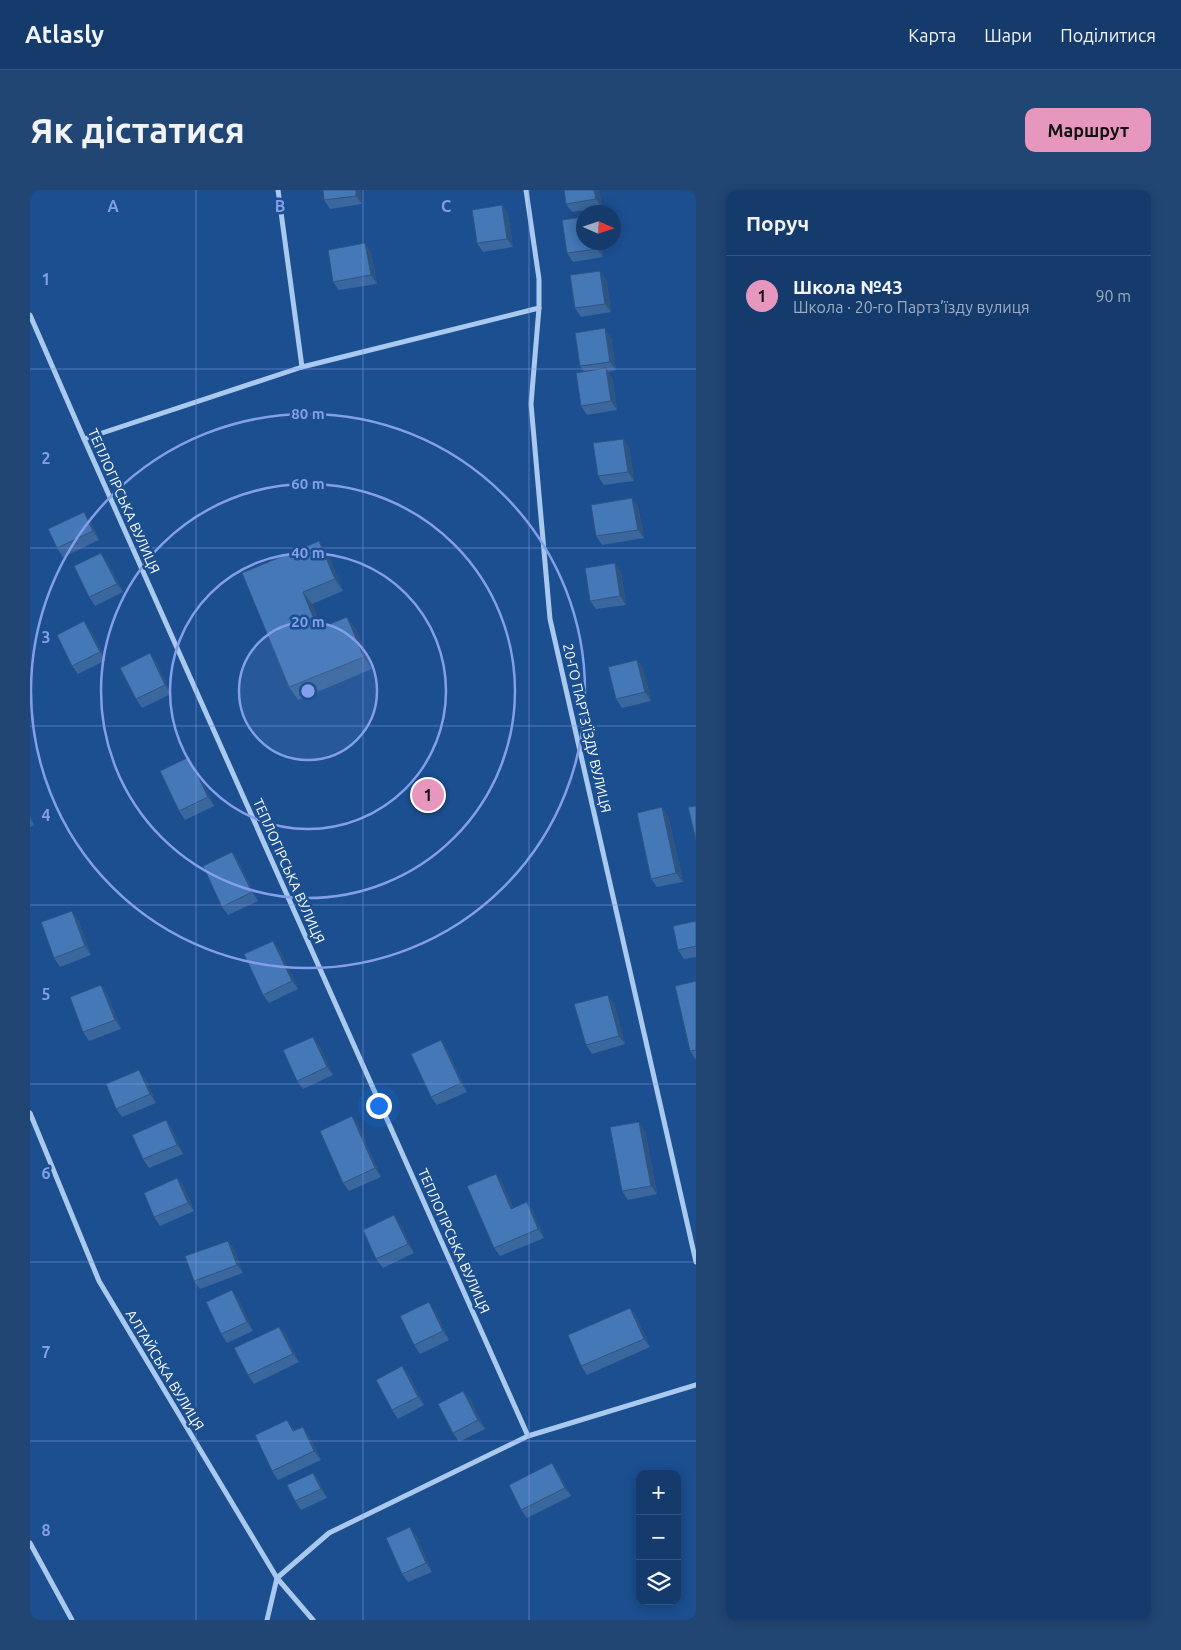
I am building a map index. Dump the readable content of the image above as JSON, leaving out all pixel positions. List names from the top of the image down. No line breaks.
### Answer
{"streets":{"street":["ТЕПЛОГІРСЬКА ВУЛИЦЯ","20-ГО ПАРТЗ’ЇЗДУ ВУЛИЦЯ","АЛТАЙСЬКА ВУЛИЦЯ"]},"north":"right","page":{"header":"Atlasly","nav":["Карта","Шари","Поділитися"],"buttons":"Маршрут","title":"Як дістатися","heading":"Поруч","list":[{"mark":"1","name":"Школа №43","note":"Школа · 20-го Партз’їзду вулиця","value":"90 m"}],"pins":"1","map_buttons":["+","−"]},"grid":{"columns":["A","B","C"],"rows":["1","2","3","4","5","6","7","8"]},"rings":["80 m","60 m","40 m","20 m"]}
